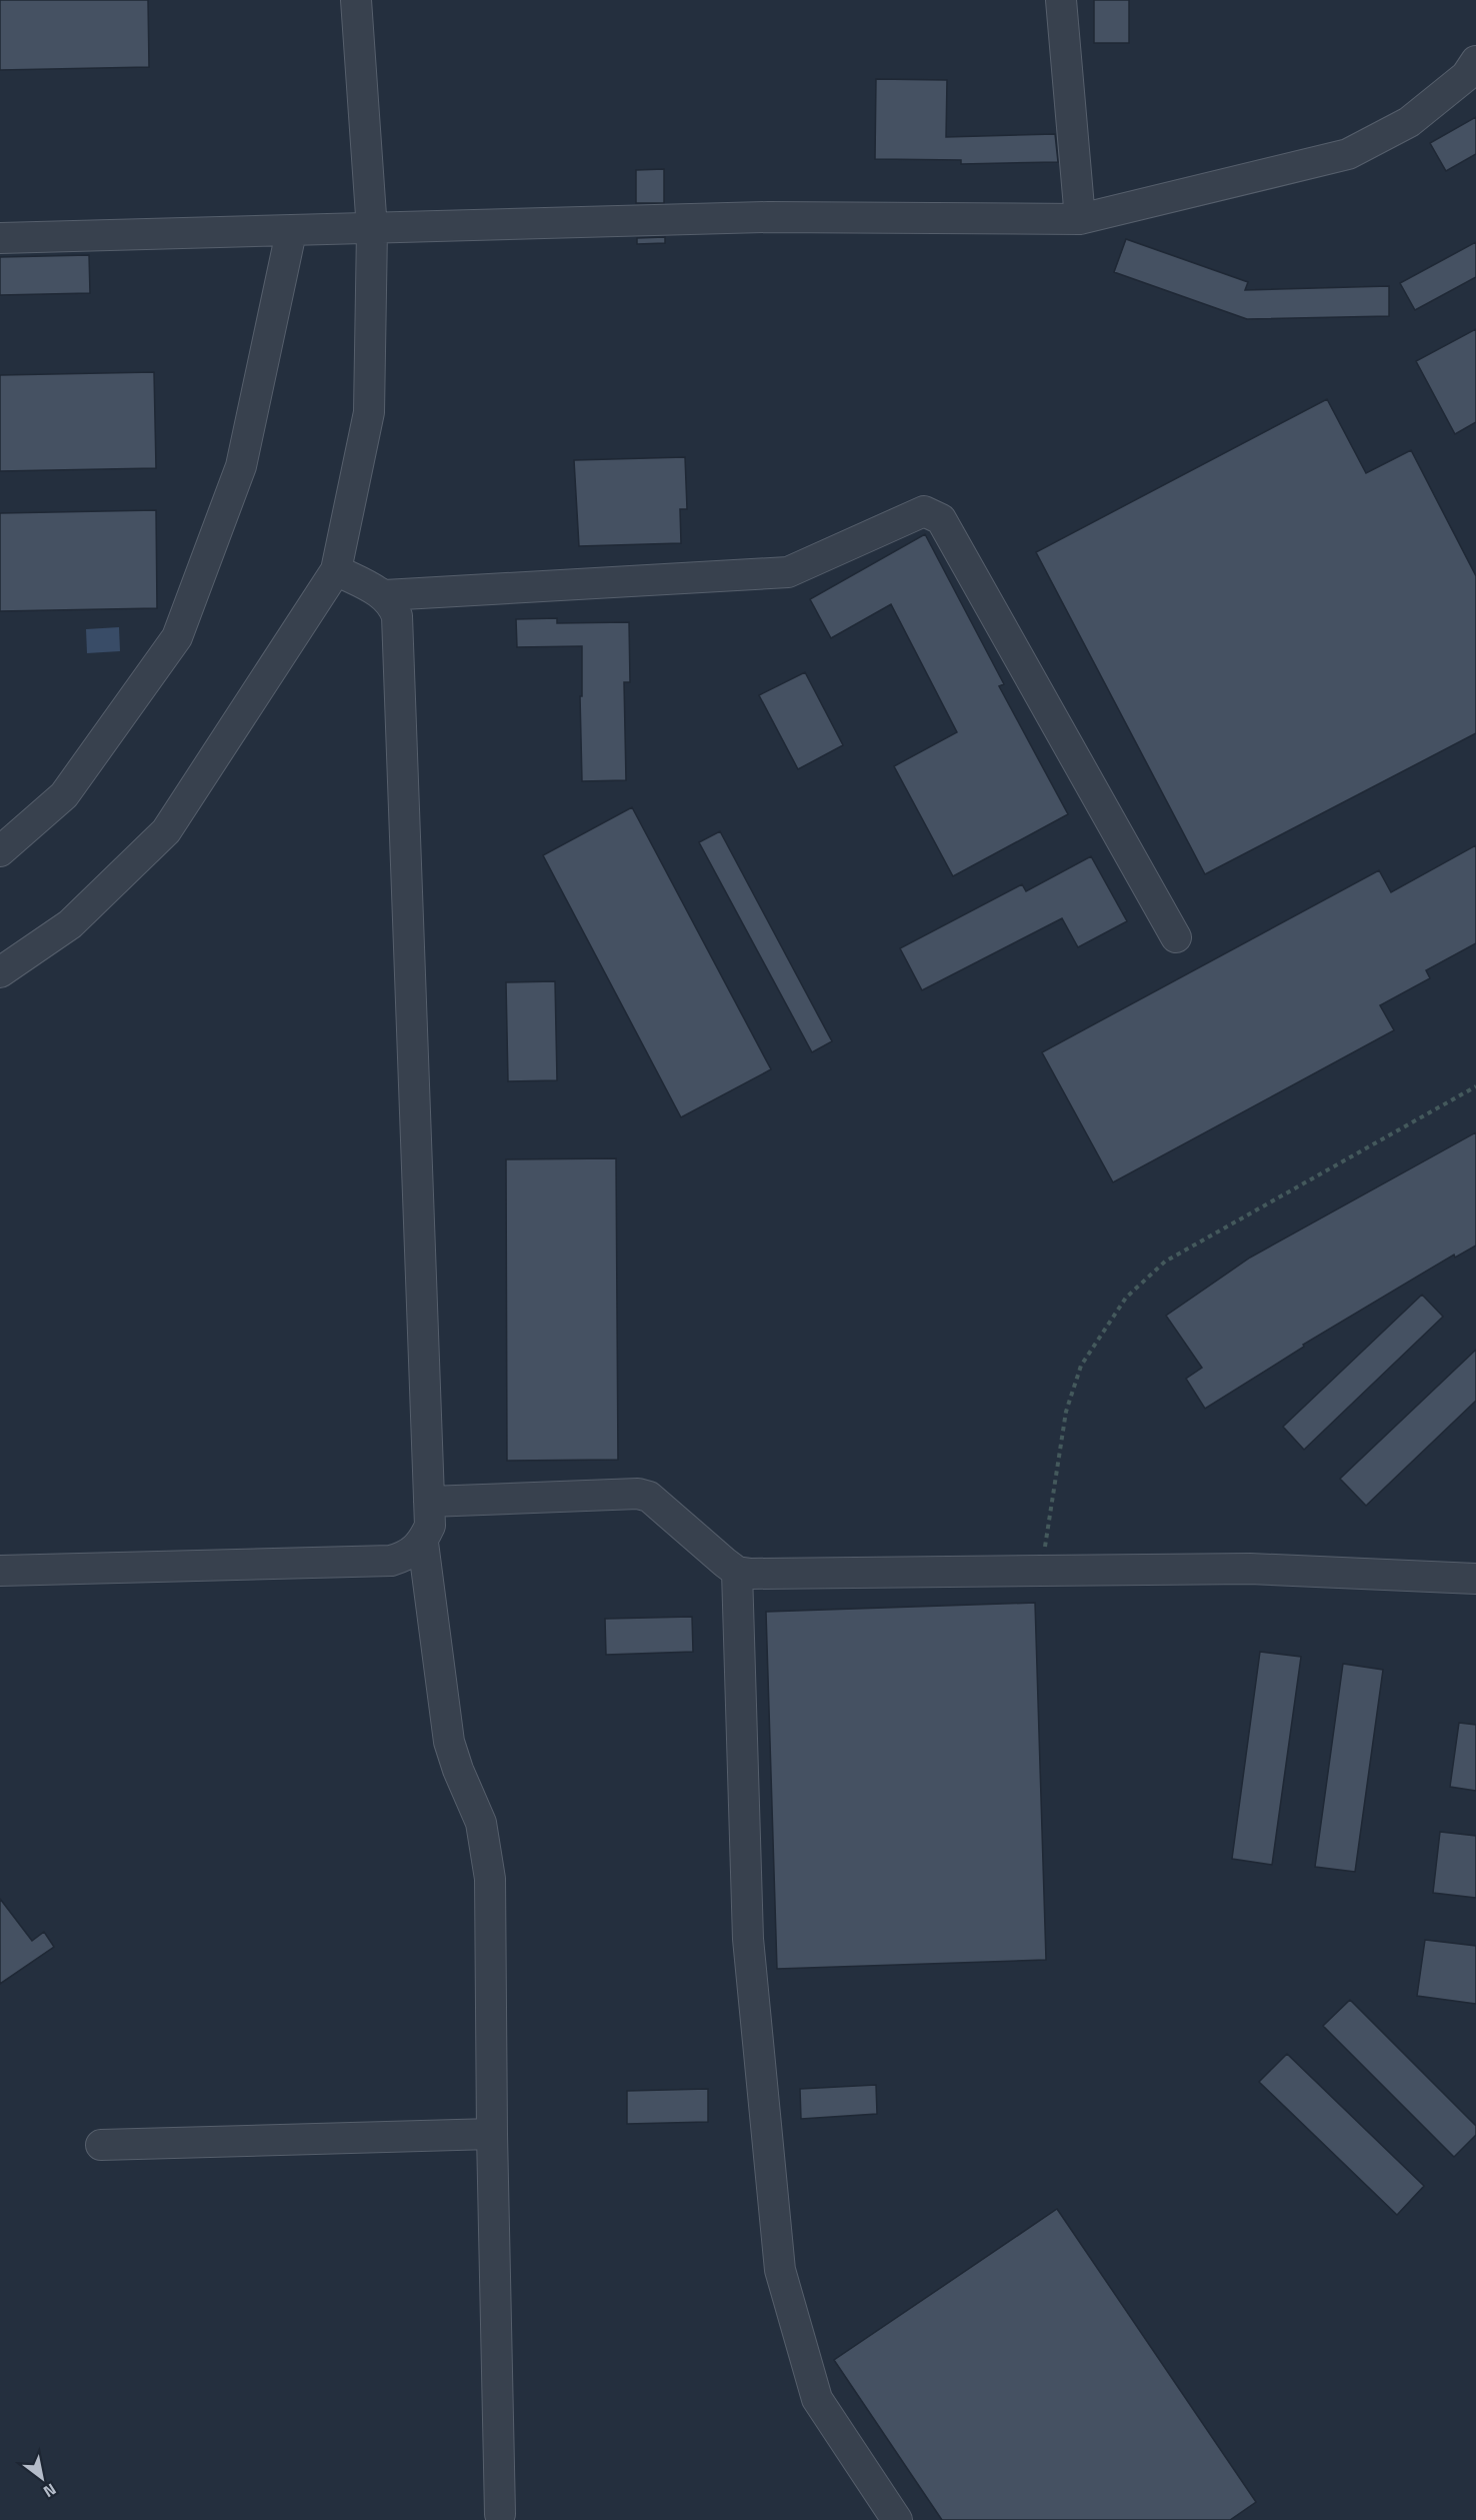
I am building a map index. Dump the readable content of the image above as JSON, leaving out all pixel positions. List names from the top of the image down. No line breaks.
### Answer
{"north":"bottom right"}
